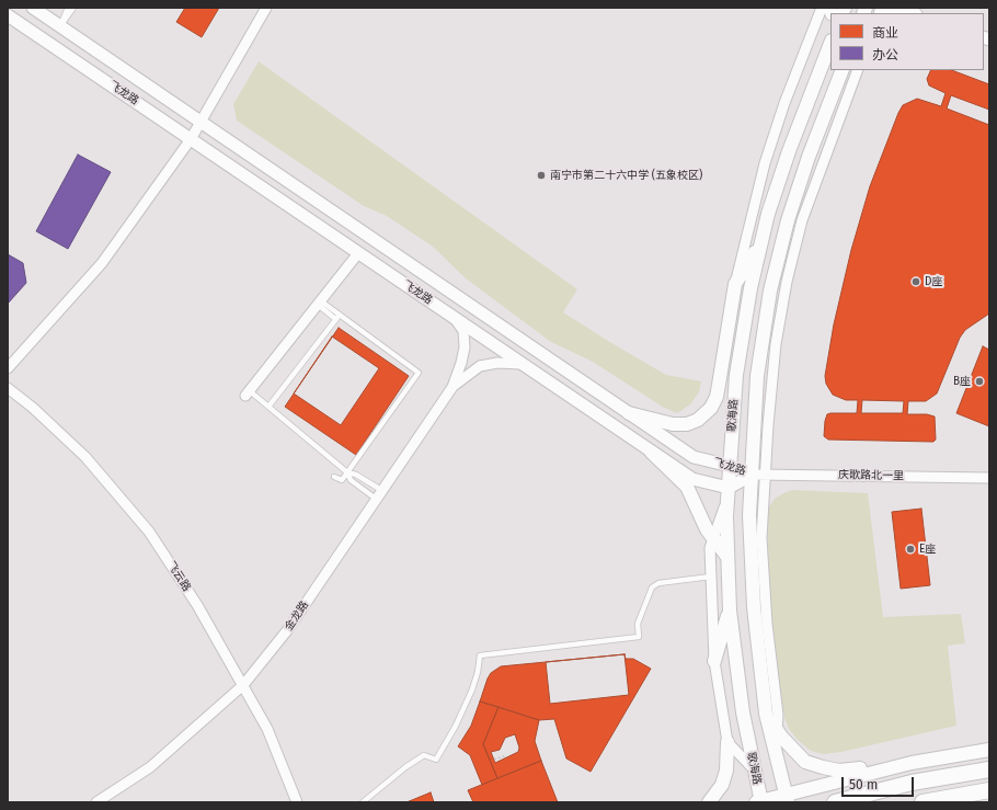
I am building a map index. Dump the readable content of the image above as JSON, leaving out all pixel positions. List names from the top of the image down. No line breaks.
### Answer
{"streets":{"main road":["歌海路"],"street":["飞龙路","庆歌路北一里","飞云路","金龙路"]},"crossings":[["飞龙路","歌海路"],["飞龙路","庆歌路北一里"],["飞龙路","金龙路"],["歌海路","庆歌路北一里"],["飞云路","金龙路"]],"places":["南宁市第二十六中学 (五象校区)","D座","B座","E座"],"legend":["商业","办公"],"scale_bar":"50 m"}
